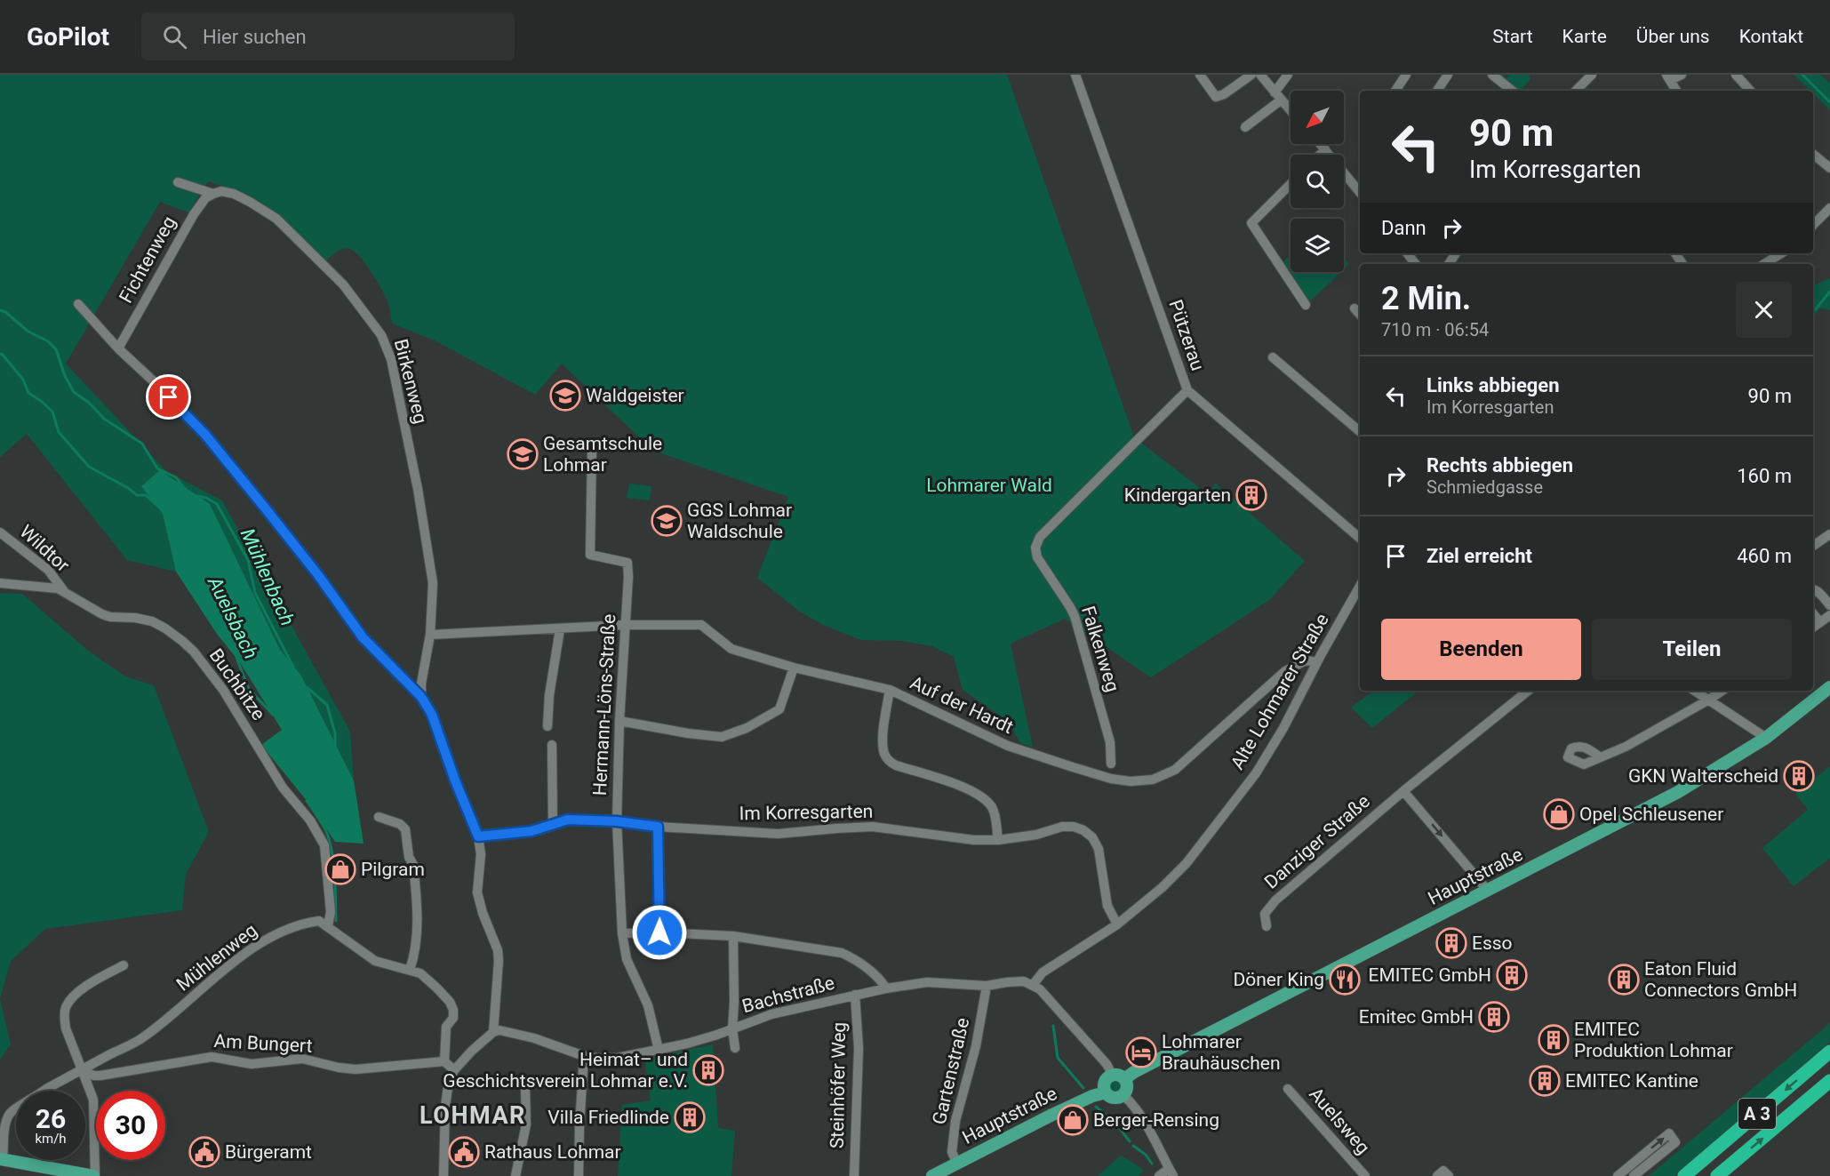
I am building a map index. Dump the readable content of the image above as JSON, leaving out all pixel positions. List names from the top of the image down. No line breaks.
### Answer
{"streets":{"highway":["A 3"],"main road":["Hauptstraße"],"street":["Fichtenweg","Pützerau","Birkenweg","Wildtor","Falkenweg","Buchbitze","Alte Lohmarer Straße","Hermann-Löns-Straße","Auf der Hardt","Im Korresgarten","Danziger Straße","Mühlenweg","Bachstraße","Am Bungert","Gartenstraße","Steinhöfer Weg","Auelsweg"]},"crossings":[["Fichtenweg","Birkenweg"],["Pützerau","Falkenweg"],["Birkenweg","Auf der Hardt"],["Wildtor","Buchbitze"],["Buchbitze","Mühlenweg"],["Alte Lohmarer Straße","Auf der Hardt"],["Alte Lohmarer Straße","Im Korresgarten"],["Alte Lohmarer Straße","Bachstraße"],["Hermann-Löns-Straße","Auf der Hardt"],["Hermann-Löns-Straße","Im Korresgarten"],["Hermann-Löns-Straße","Bachstraße"],["Hauptstraße","Gartenstraße"],["Mühlenweg","Am Bungert"],["Bachstraße","Gartenstraße"],["Bachstraße","Steinhöfer Weg"]],"districts":["LOHMAR"],"water":["Mühlenbach","Auelsbach"],"parks":["Lohmarer Wald"],"places":{"school or university":["Waldgeister","Gesamtschule Lohmar","GGS Lohmar Waldschule"],"building":["Kindergarten","GKN Walterscheid","Esso","EMITEC GmbH","Eaton Fluid Connectors GmbH","Emitec GmbH","EMITEC Produktion Lohmar","Heimat– und Geschichtsverein Lohmar e.V.","EMITEC Kantine","Villa Friedlinde"],"shop":["Opel Schleusener","Pilgram","Berger-Rensing"],"restaurant":["Döner King"],"hotel":["Lohmarer Brauhäuschen"],"public building":["Bürgeramt","Rathaus Lohmar"]},"north":"bottom left","page":{"header":"GoPilot","search":"Hier suchen","nav":["Start","Karte","Über uns","Kontakt"],"turn":["90 m","Im Korresgarten"],"then":"Dann","heading":["2 Min.","710 m · 06:54"],"list":[{"name":"Links abbiegen","note":"Im Korresgarten","value":"90 m"},{"name":"Rechts abbiegen","note":"Schmiedgasse","value":"160 m"},{"name":"Ziel erreicht","value":"460 m"}],"buttons":["Beenden","Teilen"],"speed":"26 km/h","limit":"30"}}
